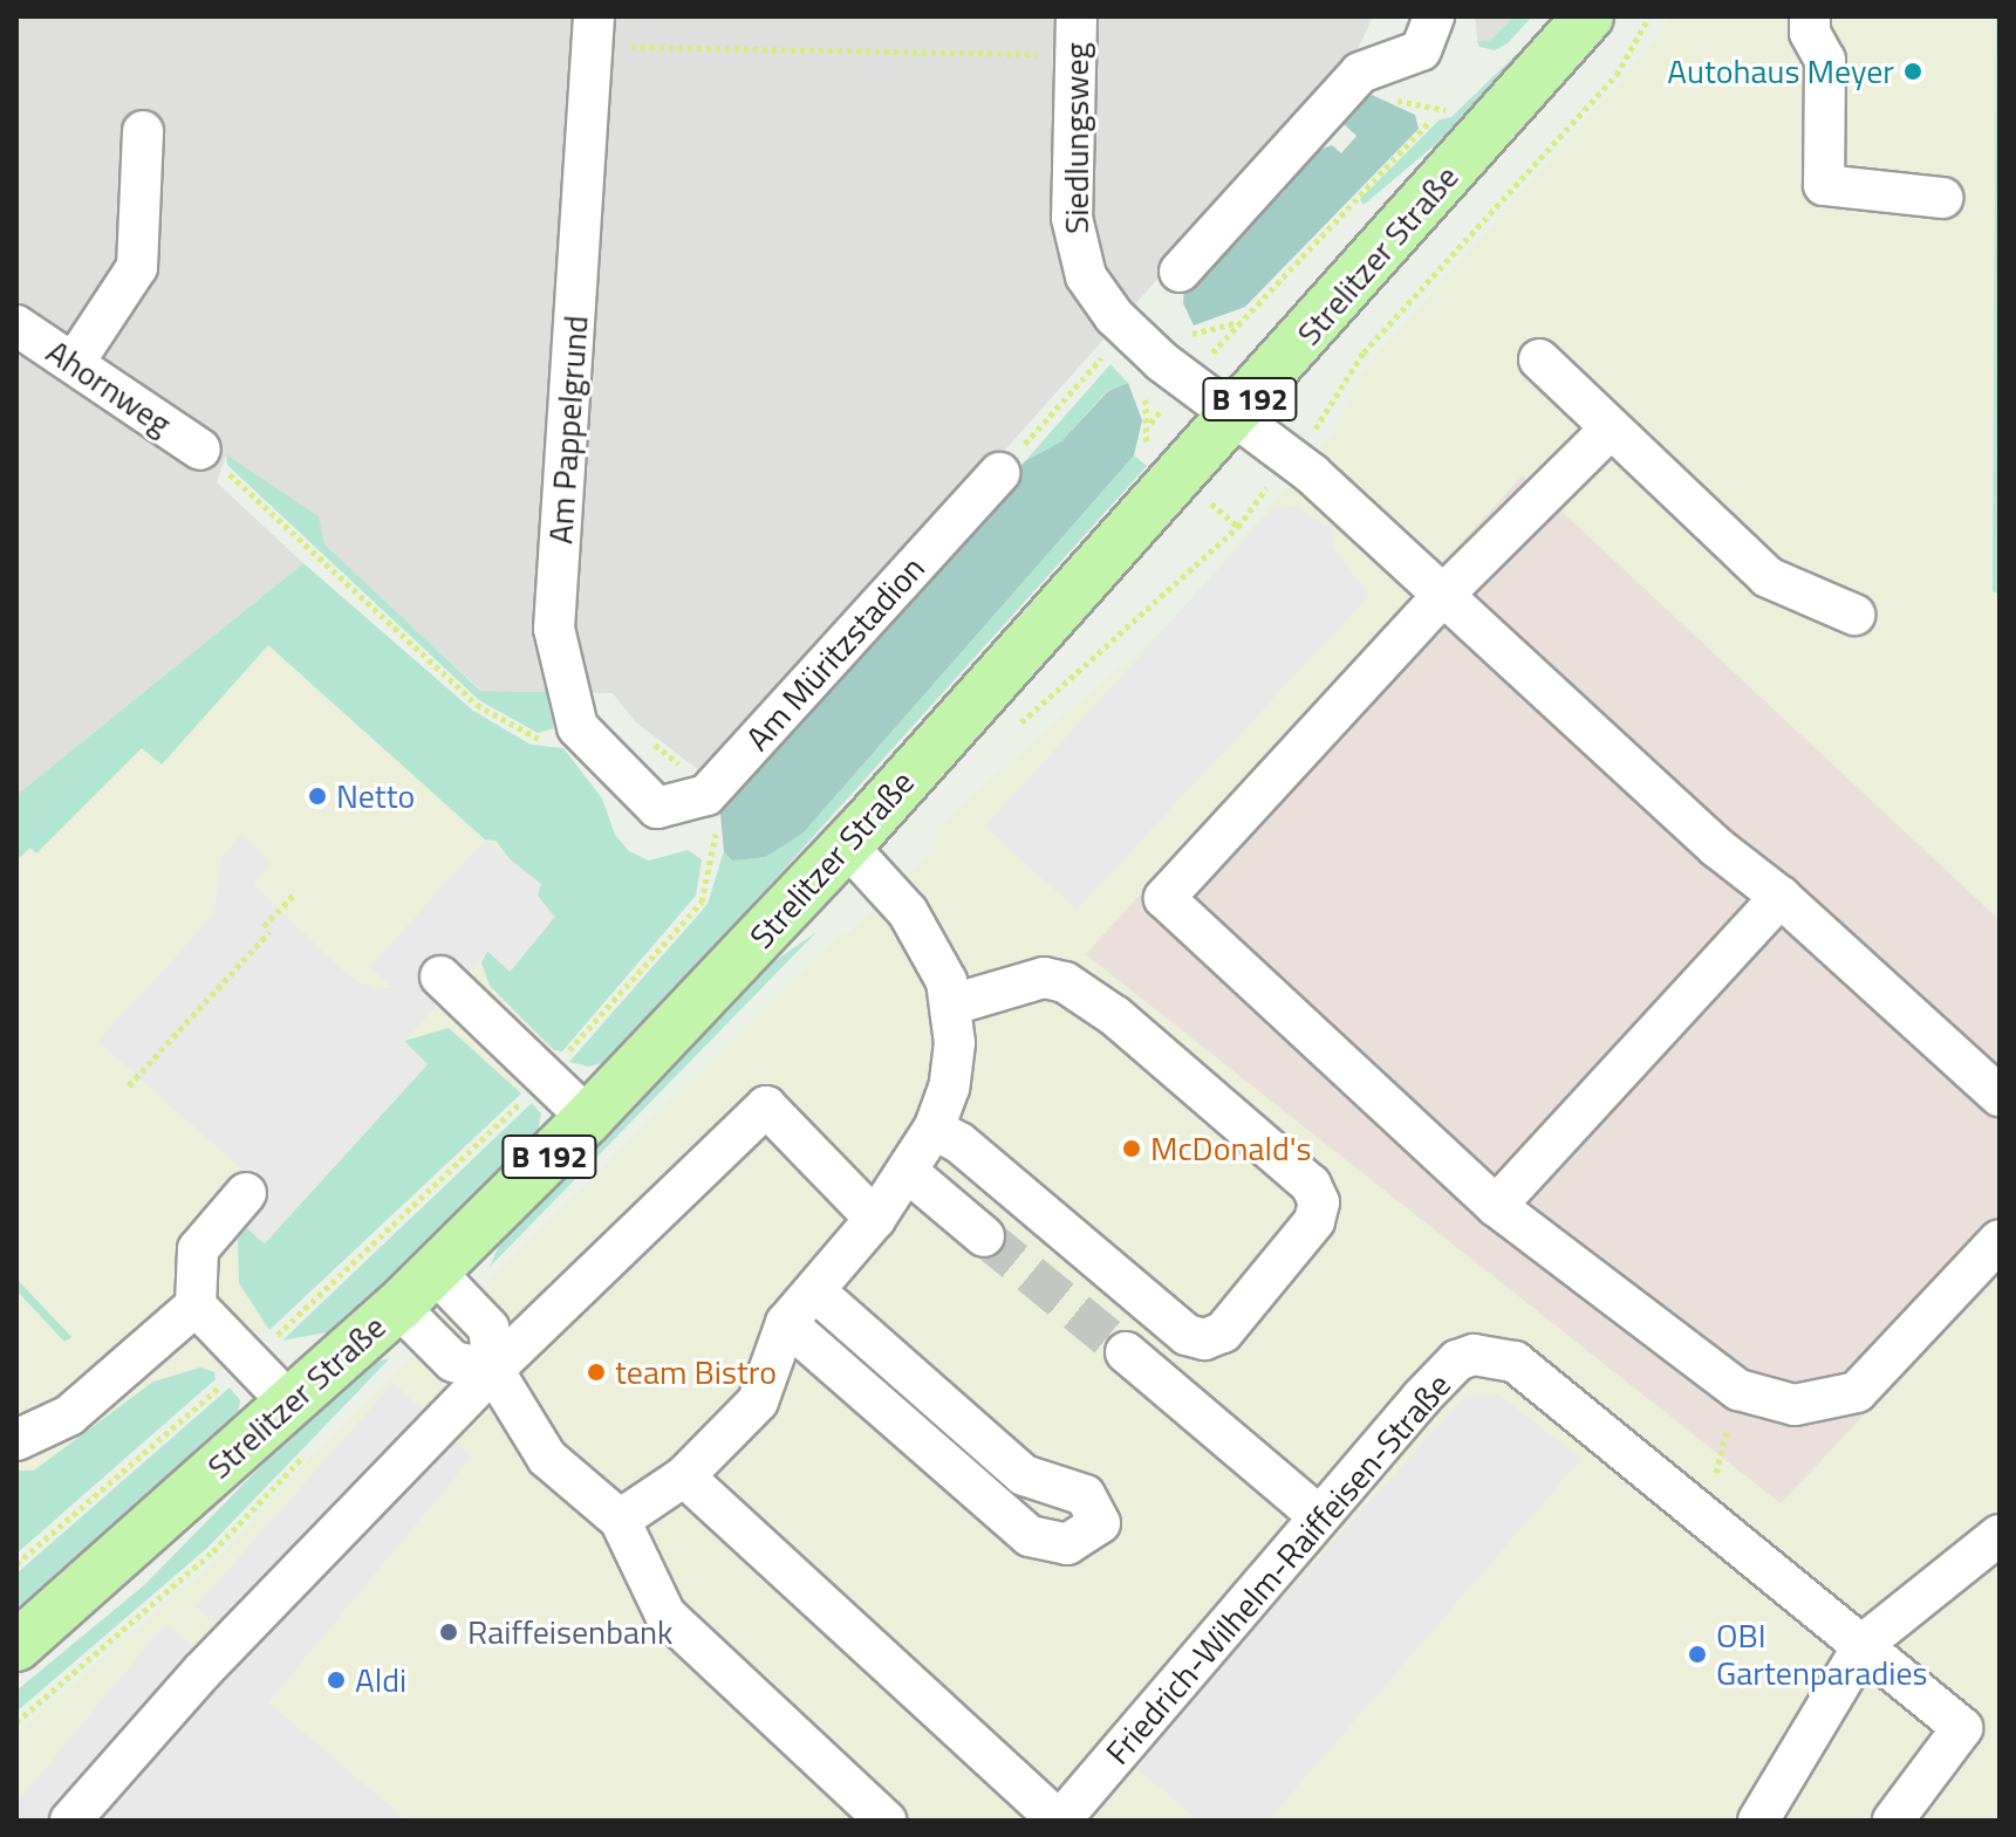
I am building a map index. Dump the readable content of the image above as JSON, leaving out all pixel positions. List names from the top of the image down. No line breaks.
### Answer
{"streets":{"main road":["Strelitzer Straße","B 192"],"street":["Siedlungsweg","Ahornweg","Am Pappelgrund","Am Müritzstadion","Friedrich-Wilhelm-Raiffeisen-Straße"]},"crossings":[["Siedlungsweg","Strelitzer Straße"]],"places":["Autohaus Meyer","Netto","McDonald's","team Bistro","Raiffeisenbank","OBI Gartenparadies","Aldi"]}
